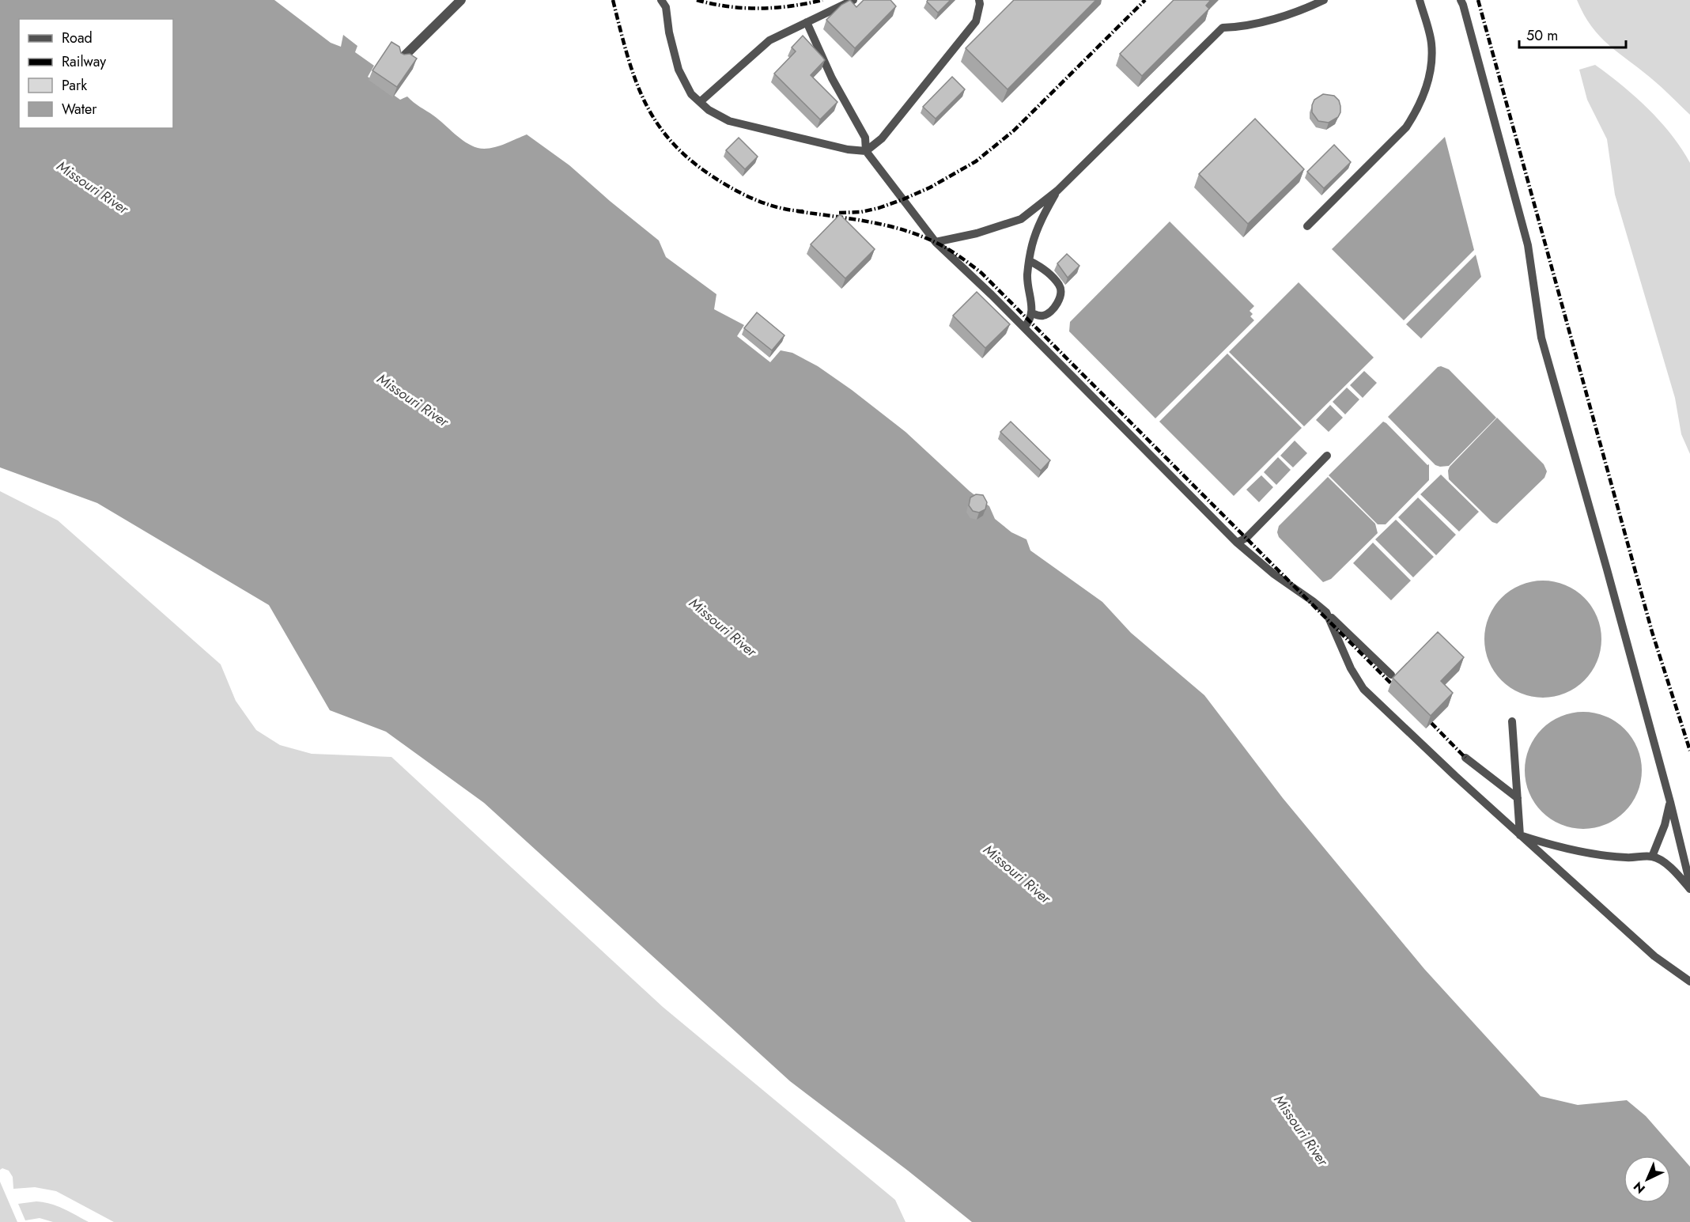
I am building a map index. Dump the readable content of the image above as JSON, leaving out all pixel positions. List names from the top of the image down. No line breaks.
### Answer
{"water":["Missouri River"],"legend":["Road","Railway","Park","Water"],"scale_bar":"50 m","north":"bottom left"}
